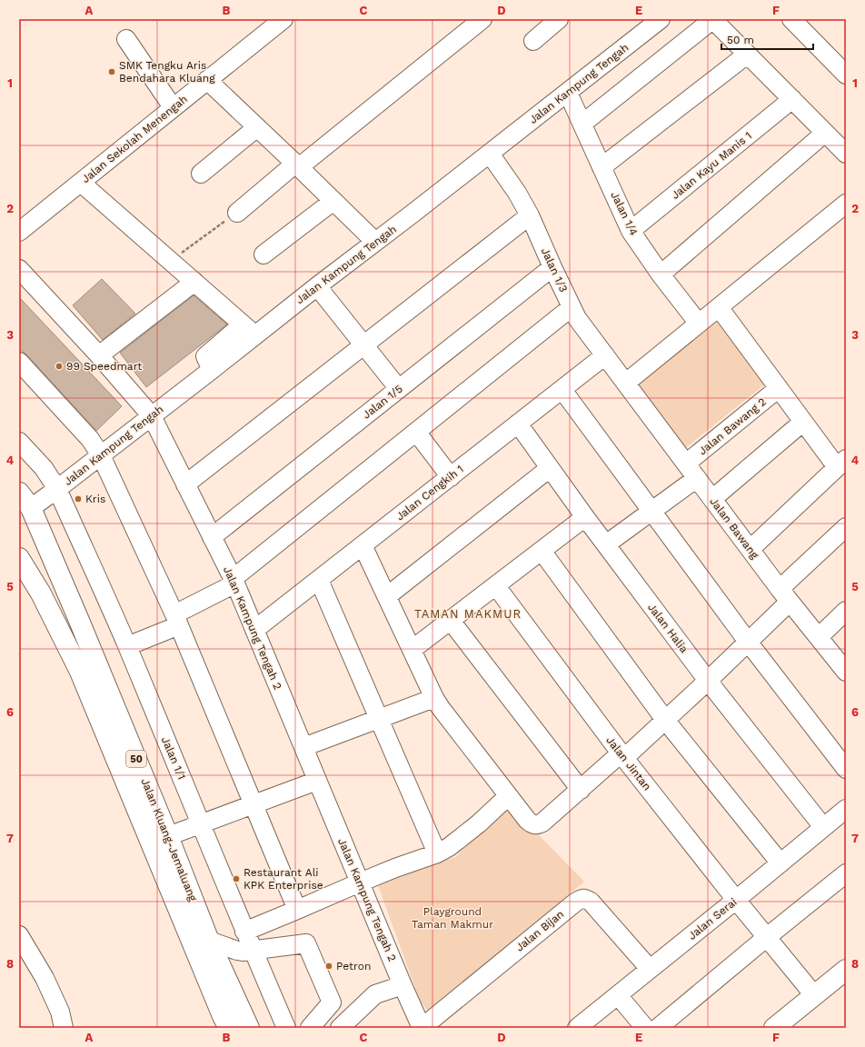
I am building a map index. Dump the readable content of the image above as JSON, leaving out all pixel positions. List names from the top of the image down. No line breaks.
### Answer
{"streets":{"main road":["50","Jalan Kluang-Jemaluang"],"street":["Jalan Kampung Tengah","Jalan Sekolah Menengah","Jalan Kayu Manis 1","Jalan 1/4","Jalan 1/3","Jalan 1/5","Jalan Bawang 2","Jalan Cengkih 1","Jalan Bawang","Jalan Kampung Tengah 2","Jalan Halia","Jalan 1/1","Jalan Jintan","Jalan Serai","Jalan Bijan"]},"crossings":[["Jalan Kampung Tengah","Jalan 1/4"],["Jalan Kampung Tengah","Jalan 1/3"],["Jalan Kampung Tengah","Jalan Kampung Tengah 2"],["Jalan Kampung Tengah","Jalan 1/1"],["Jalan Kampung Tengah","Jalan Kluang-Jemaluang"],["Jalan Kayu Manis 1","Jalan 1/4"],["Jalan 1/3","Jalan 1/5"],["Jalan 1/3","Jalan Cengkih 1"],["Jalan 1/3","Jalan Bawang"],["Jalan 1/5","Jalan Kampung Tengah 2"],["Jalan Bawang 2","Jalan Bawang"],["Jalan Cengkih 1","Jalan Kampung Tengah 2"],["Jalan Cengkih 1","Jalan Halia"],["Jalan Kampung Tengah 2","Jalan Bijan"],["Jalan Halia","Jalan Serai"],["Jalan Jintan","Jalan Serai"],["Jalan Serai","Jalan Bijan"]],"districts":["TAMAN MAKMUR"],"parks":["Playground Taman Makmur"],"places":["SMK Tengku Aris Bendahara Kluang","99 Speedmart","Kris","Restaurant Ali KPK Enterprise","Petron"],"scale_bar":"50 m","grid":{"columns":["A","B","C","D","E","F"],"rows":["1","2","3","4","5","6","7","8"]}}
